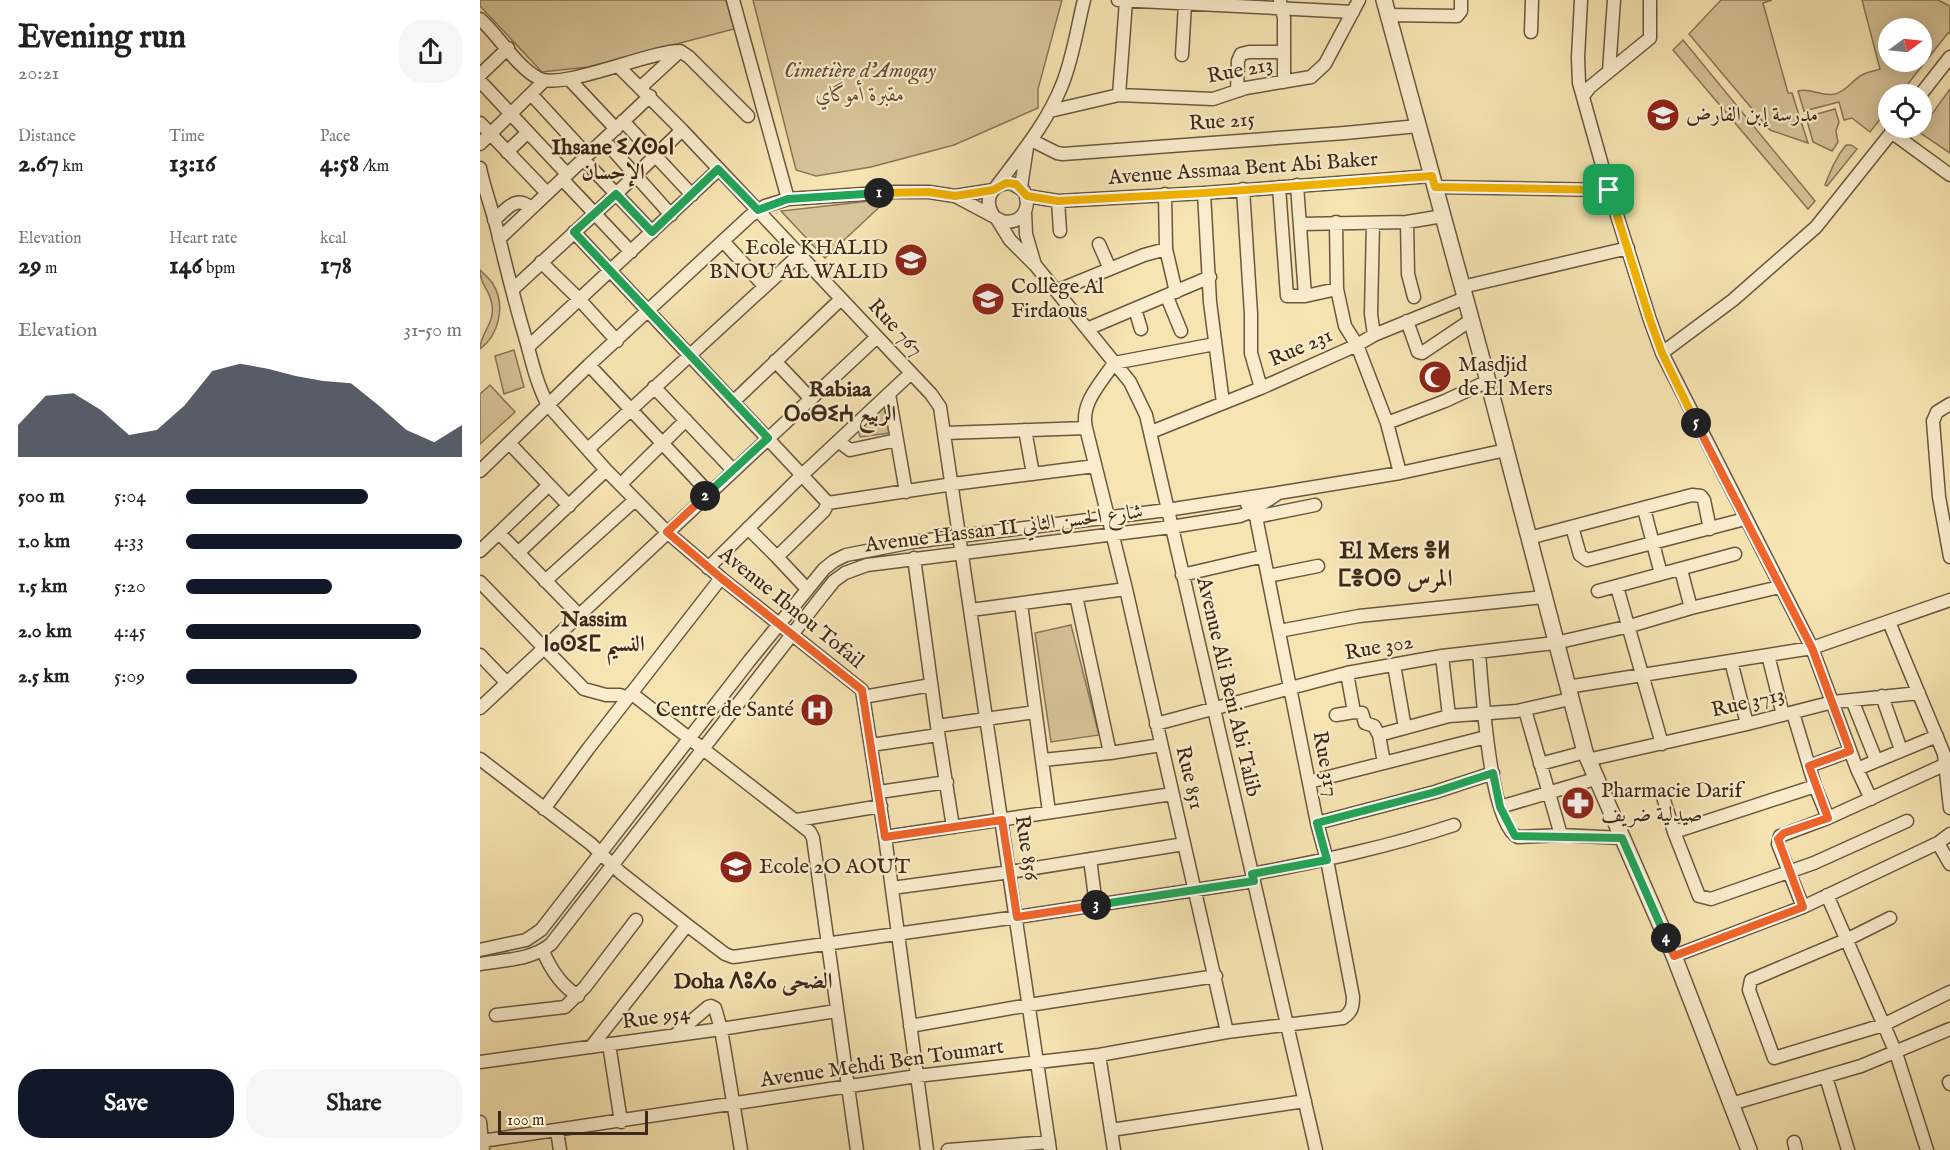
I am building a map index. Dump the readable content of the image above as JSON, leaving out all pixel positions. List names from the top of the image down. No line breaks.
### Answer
{"streets":{"street":["Rue 213","Rue 215","Avenue Assmaa Bent Abi Baker","Rue 767","Rue 231","Avenue Hassan II شارع الحسن الثاني","Avenue Ibnou Tofail","Rue 302","Avenue Ali Beni Abi Talib","Rue 3713","Rue 317","Rue 851","Rue 856","Rue 954","Avenue Mehdi Ben Toumart"]},"crossings":[["Avenue Assmaa Bent Abi Baker","Avenue Ali Beni Abi Talib"],["Rue 767","Avenue Hassan II شارع الحسن الثاني"],["Rue 767","Rue 856"],["Rue 231","Avenue Ali Beni Abi Talib"],["Avenue Hassan II شارع الحسن الثاني","Avenue Ibnou Tofail"],["Avenue Hassan II شارع الحسن الثاني","Avenue Ali Beni Abi Talib"],["Avenue Hassan II شارع الحسن الثاني","Rue 317"],["Avenue Hassan II شارع الحسن الثاني","Rue 851"],["Avenue Hassan II شارع الحسن الثاني","Rue 856"],["Avenue Ibnou Tofail","Avenue Mehdi Ben Toumart"],["Rue 302","Avenue Ali Beni Abi Talib"],["Rue 302","Rue 317"],["Rue 302","Rue 851"],["Avenue Ali Beni Abi Talib","Rue 317"],["Avenue Ali Beni Abi Talib","Avenue Mehdi Ben Toumart"],["Rue 317","Avenue Mehdi Ben Toumart"],["Rue 851","Avenue Mehdi Ben Toumart"],["Rue 856","Avenue Mehdi Ben Toumart"]],"districts":["Ihsane ⵉⵃⵙⴰⵏ الإحسان","Rabiaa ⵔⴰⴱⵉⵄ الربيع","El Mers ⴻⵍ ⵎⴻⵔⵙ المرس","Nassim ⵏⴰⵙⵉⵎ النسيم","Doha ⴷⵓⵃⴰ الضحى"],"parks":["Cimetière d'Amogay مقبرة أموگاي"],"places":{"school or university":["مدرسة إبن الفارض","Ecole KHALID BNOU AL WALID","Collège Al Firdaous","Ecole 2O AOUT"],"mosque":["Masdjid de El Mers"],"hospital":["Centre de Santé"],"pharmacy":["Pharmacie Darif صيدلية ضريف"]},"scale_bar":"100 m","north":"right","page":{"heading":["Evening run","20:21"],"stats":[["Distance","2.67 km"],["Time","13:16"],["Pace","4:58 /km"],["Elevation","29 m"],["Heart rate","146 bpm"],["kcal","178"]],"pins":["1","5","2","3","4"],"chart":["Elevation","31–50 m"],"list":[{"name":"500 m","note":"5:04"},{"name":"1.0 km","note":"4:33"},{"name":"1.5 km","note":"5:20"},{"name":"2.0 km","note":"4:45"},{"name":"2.5 km","note":"5:09"}],"buttons":["Save","Share"],"scale":"100 m"}}
